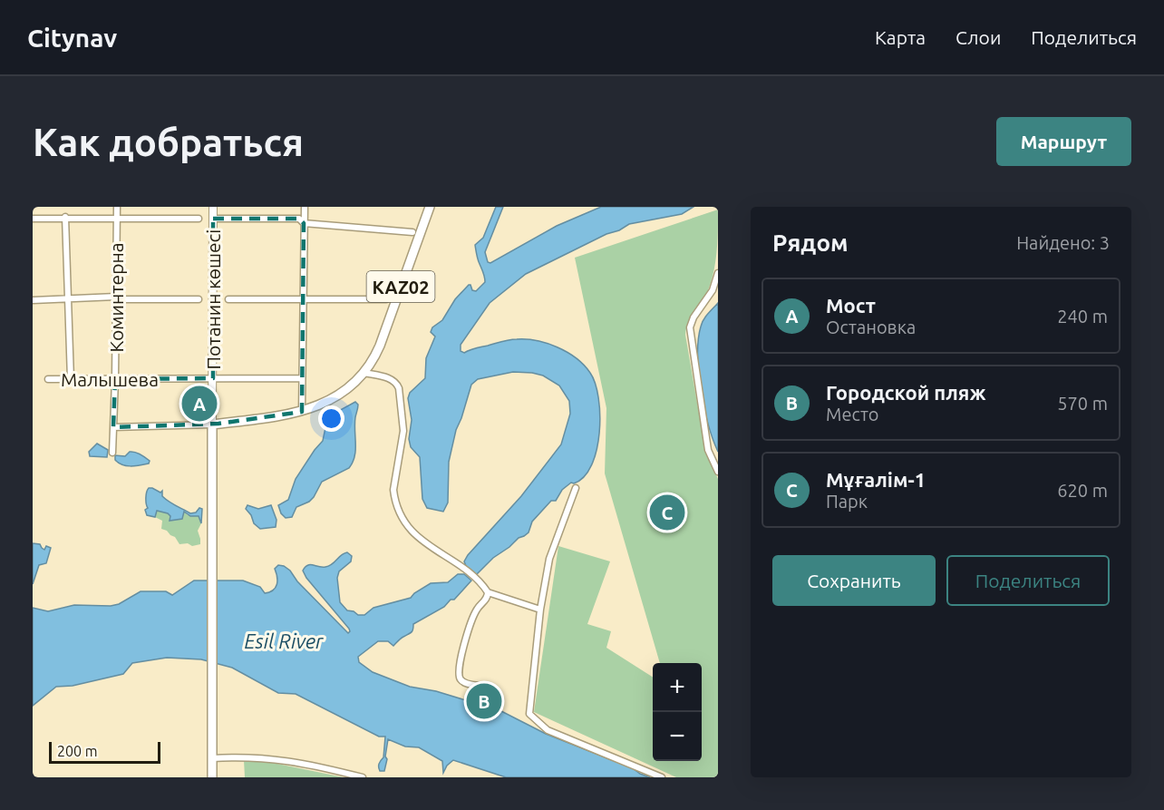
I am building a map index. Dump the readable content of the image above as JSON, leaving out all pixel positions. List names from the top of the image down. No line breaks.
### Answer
{"streets":{"highway":["KAZ02"],"main road":["Потанин көшесі"],"street":["Коминтерна","Малышева"]},"crossings":[["KAZ02","Потанин көшесі"],["Коминтерна","Малышева"],["Потанин көшесі","Малышева"]],"water":["Esil River"],"scale_bar":"200 m","page":{"header":"Citynav","nav":["Карта","Слои","Поделиться"],"buttons":["Маршрут",["Сохранить","Поделиться"]],"title":"Как добраться","heading":["Рядом","Найдено: 3"],"list":[{"mark":"A","name":"Мост","note":"Остановка","value":"240 m"},{"mark":"B","name":"Городской пляж","note":"Место","value":"570 m"},{"mark":"C","name":"Мұғалім-1","note":"Парк","value":"620 m"}],"pins":["A","C","B"],"map_buttons":["+","−"],"scale":"200 m"}}
